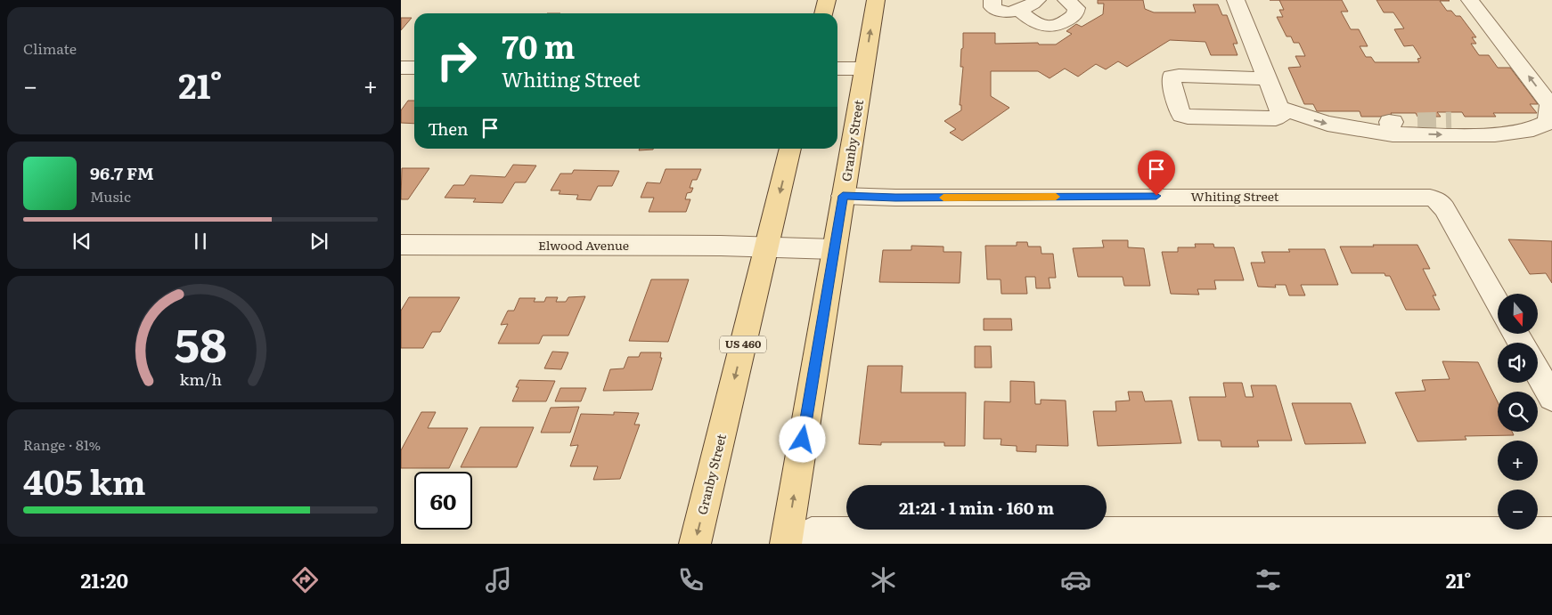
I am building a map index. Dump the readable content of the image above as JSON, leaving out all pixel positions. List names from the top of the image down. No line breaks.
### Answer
{"streets":{"main road":["Granby Street","US 460"],"street":["Whiting Street","Elwood Avenue"]},"crossings":[["Granby Street","Whiting Street"],["Granby Street","Elwood Avenue"]],"north":"bottom","page":{"tile":["Climate",["Range · 81%","405 km"]],"turn":["70 m","Whiting Street"],"heat":["−","21°","+"],"then":"Then","song":["96.7 FM","Music"],"map_buttons":["+","−"],"limit":"60","trip":"21:21 · 1 min · 160 m","tabs":["21:20","21°"],"gauge":["58","km/h"]}}
